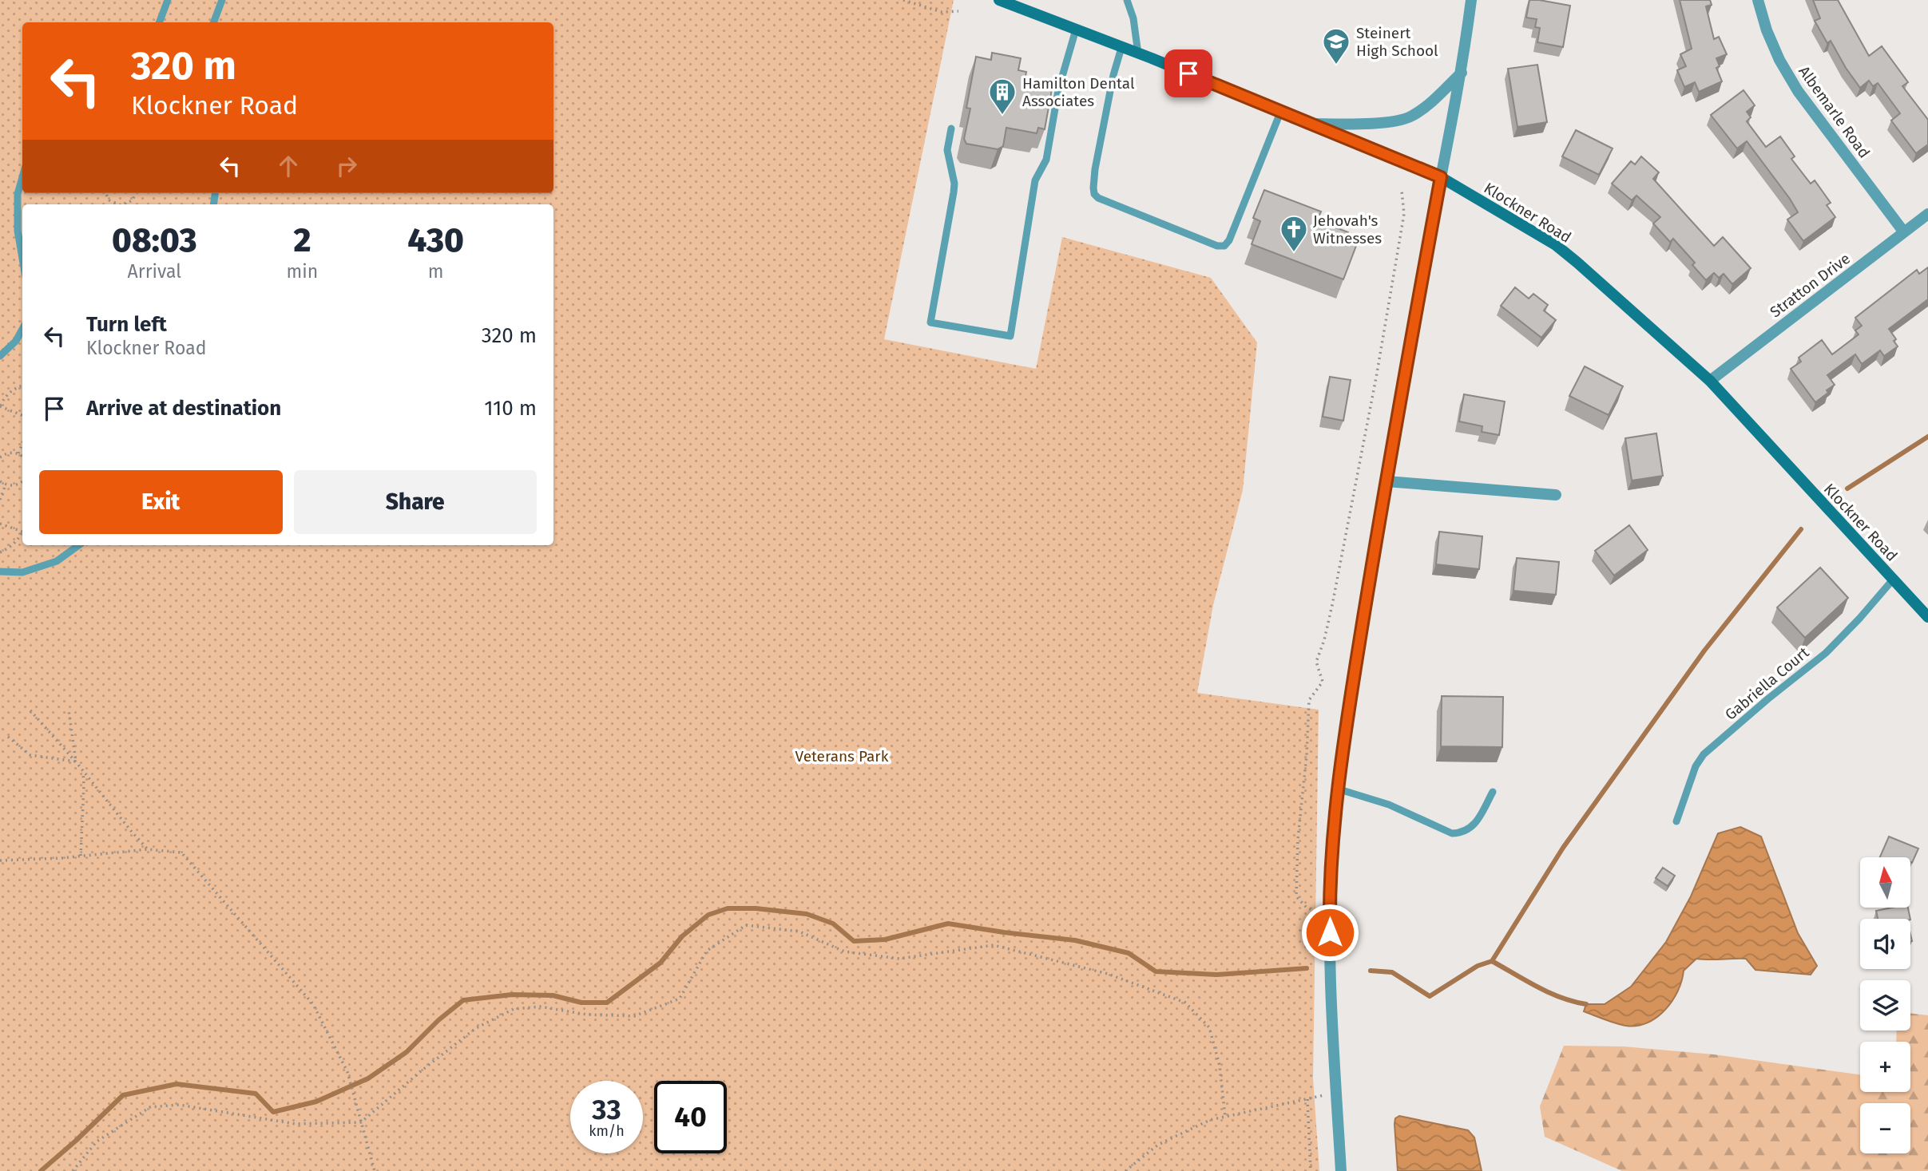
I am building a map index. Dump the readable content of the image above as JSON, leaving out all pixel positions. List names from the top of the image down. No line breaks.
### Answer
{"streets":{"main road":["Klockner Road"],"street":["Albemarle Road","Stratton Drive"],"lane":["Gabriella Court"]},"crossings":[["Albemarle Road","Stratton Drive"],["Klockner Road","Stratton Drive"],["Klockner Road","Gabriella Court"]],"parks":["Veterans Park"],"places":{"school or university":["Steinert High School"],"building":["Hamilton Dental Associates"],"church":["Jehovah's Witnesses"]},"north":"top","page":{"turn":["320 m","Klockner Road"],"eta":["08:03","Arrival","2","min","430","m"],"list":[{"name":"Turn left","note":"Klockner Road","value":"320 m"},{"name":"Arrive at destination","value":"110 m"}],"buttons":["Exit","Share"],"map_buttons":["+","−"],"speed":"33 km/h","limit":"40"}}
